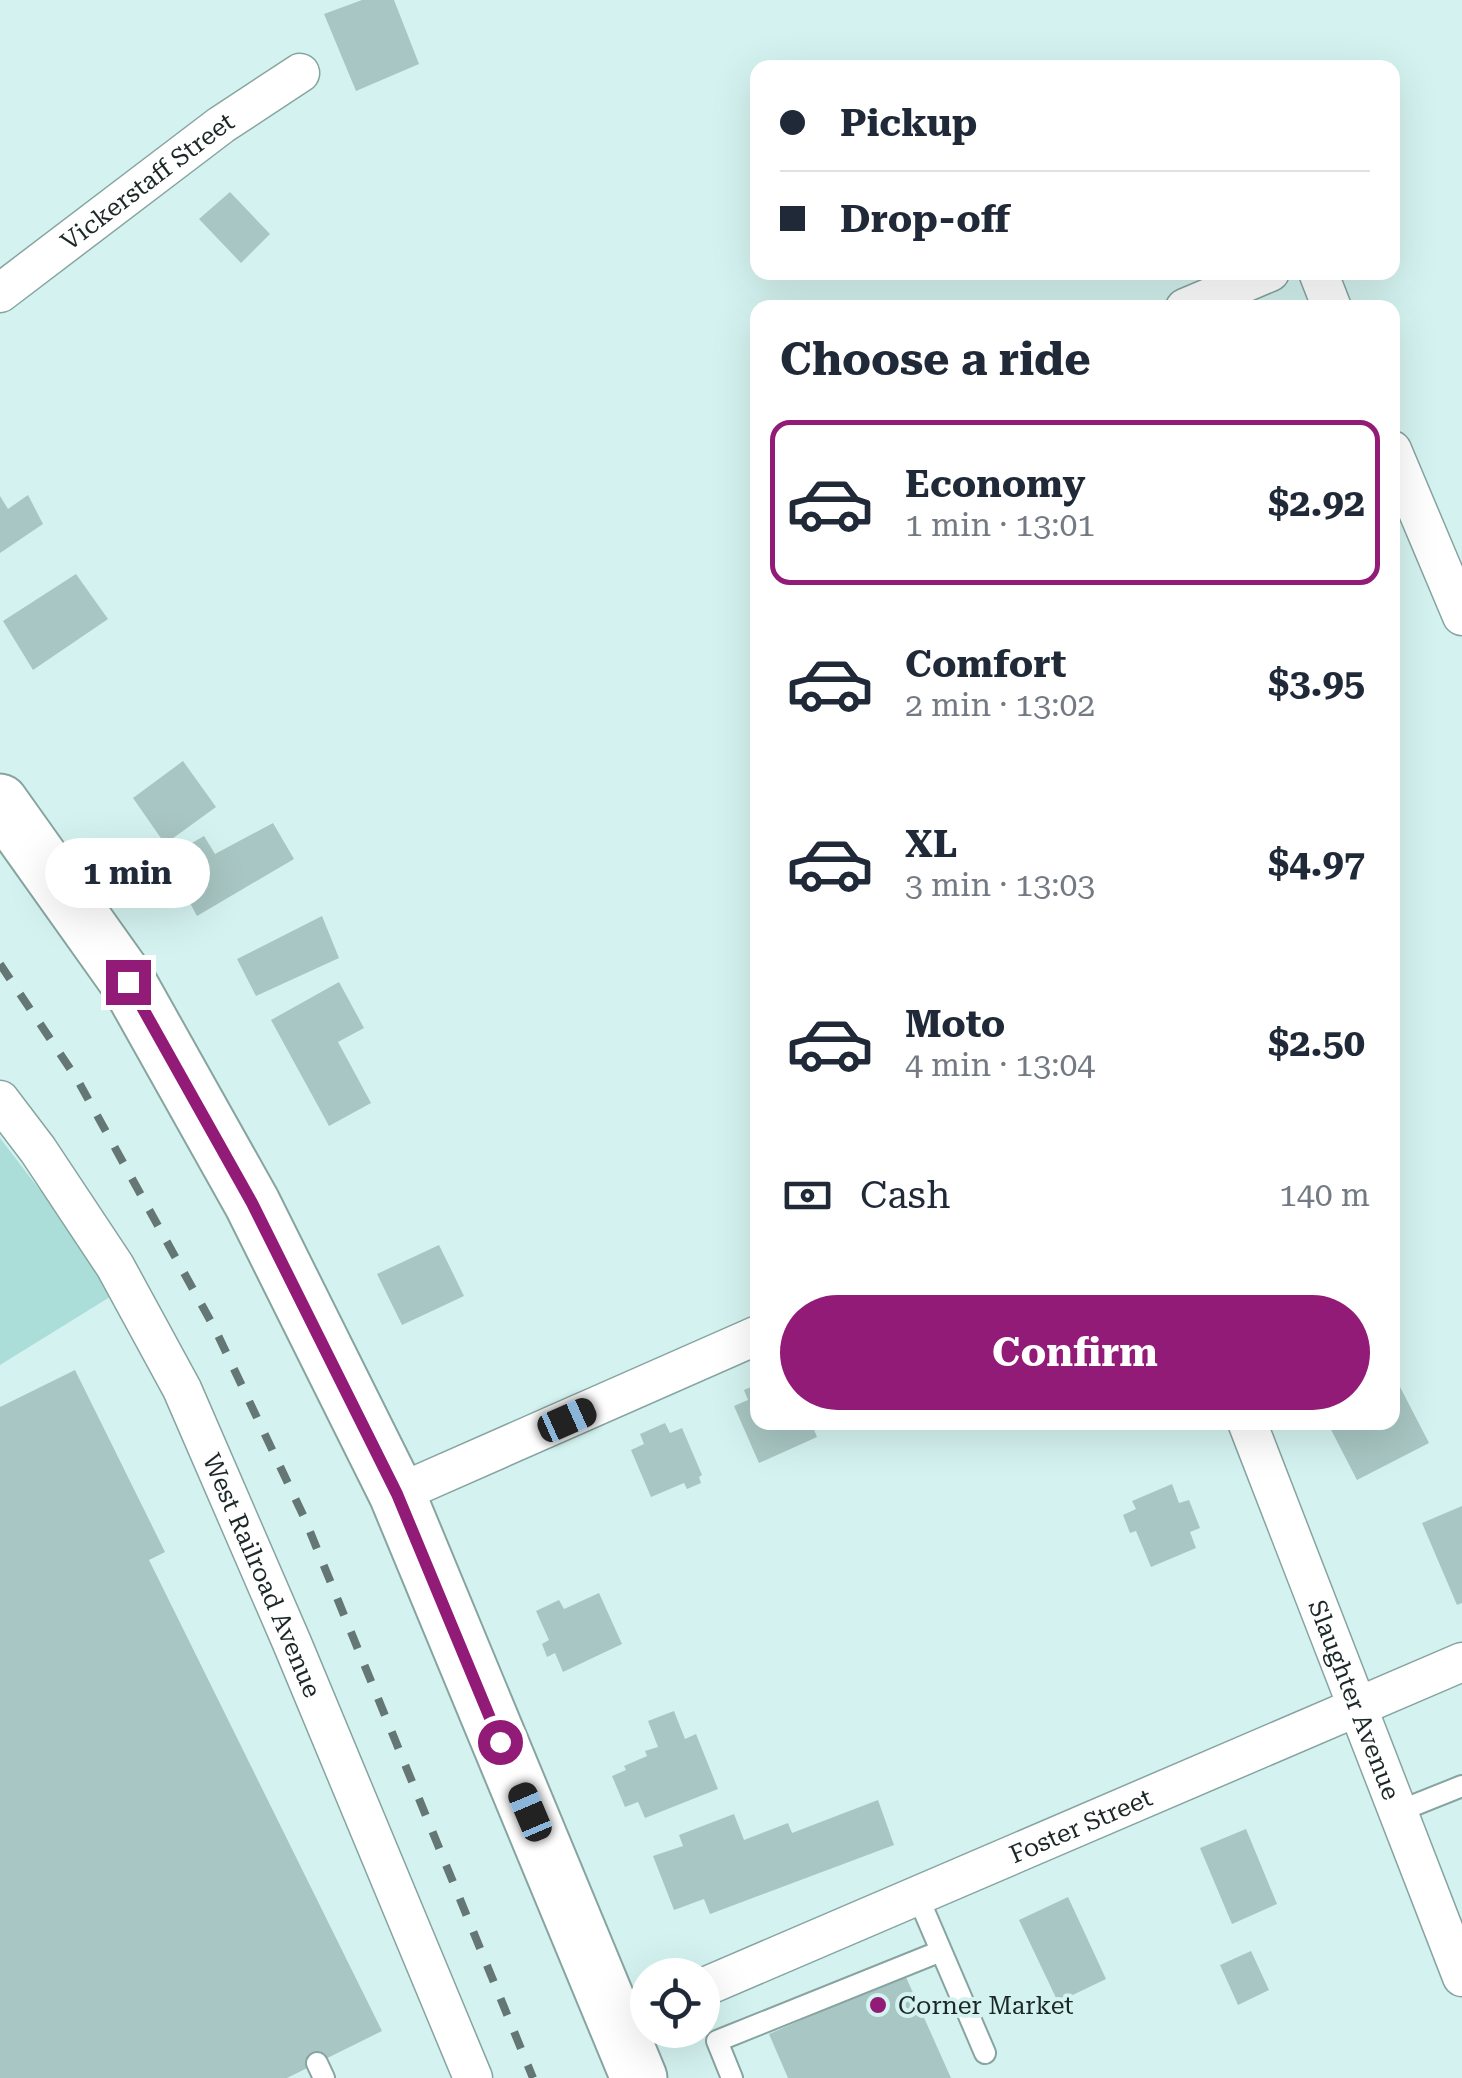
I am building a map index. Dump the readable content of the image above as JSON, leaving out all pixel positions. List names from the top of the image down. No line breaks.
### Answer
{"streets":{"street":["Vickerstaff Street","West Railroad Avenue","Slaughter Avenue","Foster Street"]},"crossings":[["Slaughter Avenue","Foster Street"]],"places":["Corner Market"],"page":{"banner":["Pickup","Drop-off"],"heading":"Choose a ride","list":[{"name":"Economy","note":"1 min · 13:01","value":"$2.92"},{"name":"Comfort","note":"2 min · 13:02","value":"$3.95"},{"name":"XL","note":"3 min · 13:03","value":"$4.97"},{"name":"Moto","note":"4 min · 13:04","value":"$2.50"}],"bubble":"1 min","pay":["Cash","140 m"],"buttons":"Confirm"}}
